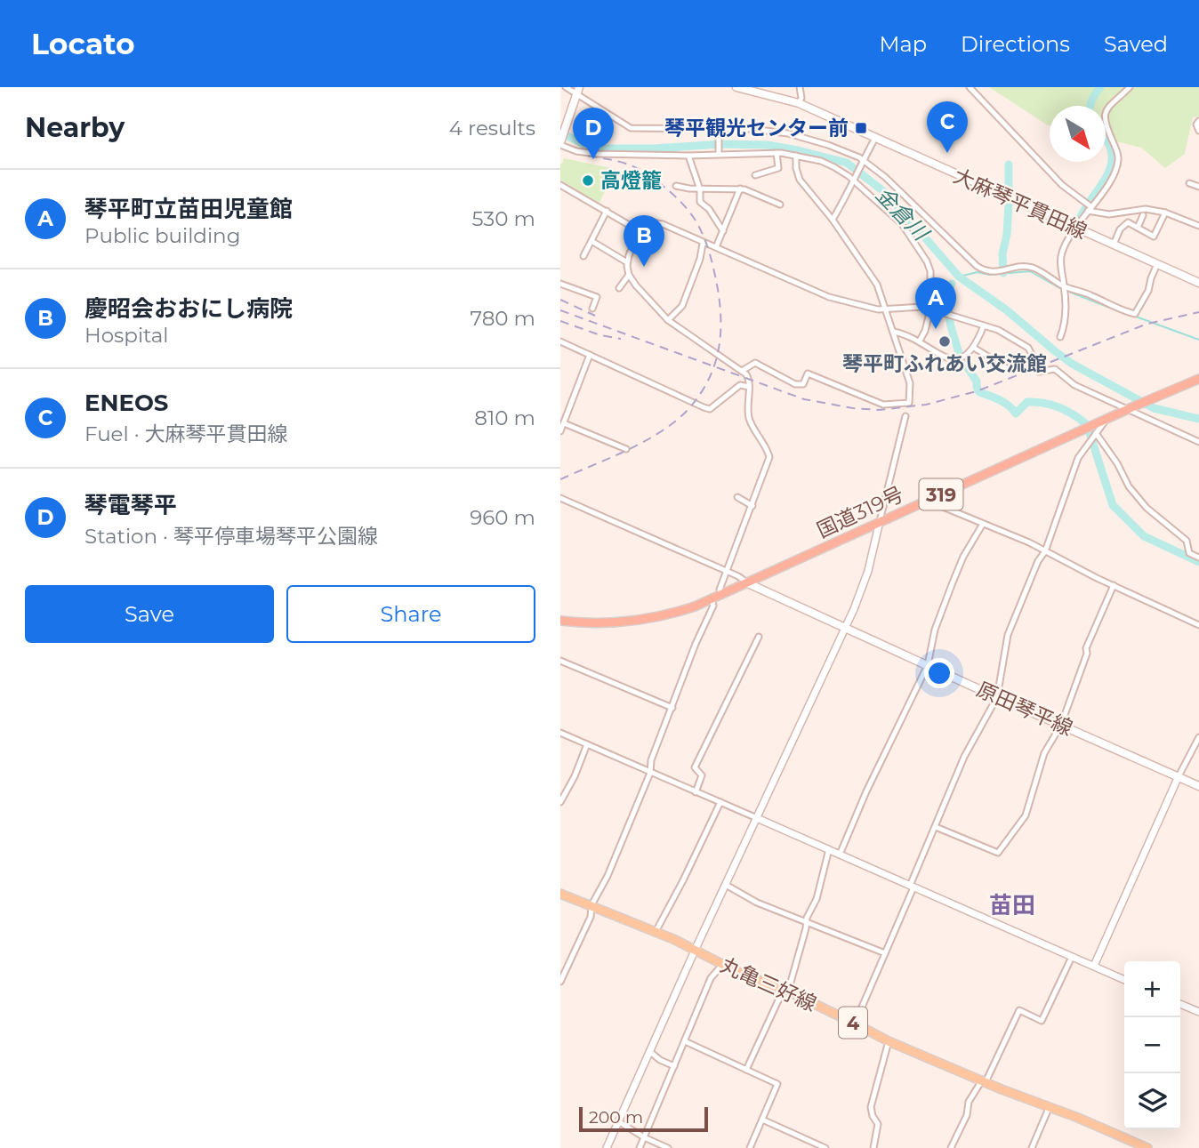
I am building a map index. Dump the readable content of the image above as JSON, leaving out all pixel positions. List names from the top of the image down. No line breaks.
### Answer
{"streets":{"highway":["319","国道319号"],"main road":["大麻琴平貫田線","原田琴平線","丸亀三好線","4"]},"crossings":[["国道319号","原田琴平線"]],"districts":["苗田"],"water":["金倉川"],"places":{"transit":["琴平観光センター前"],"other":["高燈籠","琴平町ふれあい交流館"]},"scale_bar":"200 m","north":"bottom right","page":{"header":"Locato","nav":["Map","Directions","Saved"],"heading":["Nearby","4 results"],"pins":["C","D","B","A"],"list":[{"mark":"A","name":"琴平町立苗田児童館","note":"Public building","value":"530 m"},{"mark":"B","name":"慶昭会おおにし病院","note":"Hospital","value":"780 m"},{"mark":"C","name":"ENEOS","note":"Fuel · 大麻琴平貫田線","value":"810 m"},{"mark":"D","name":"琴電琴平","note":"Station · 琴平停車場琴平公園線","value":"960 m"}],"buttons":["Save","Share"],"map_buttons":["+","−"],"scale":"200 m"}}
